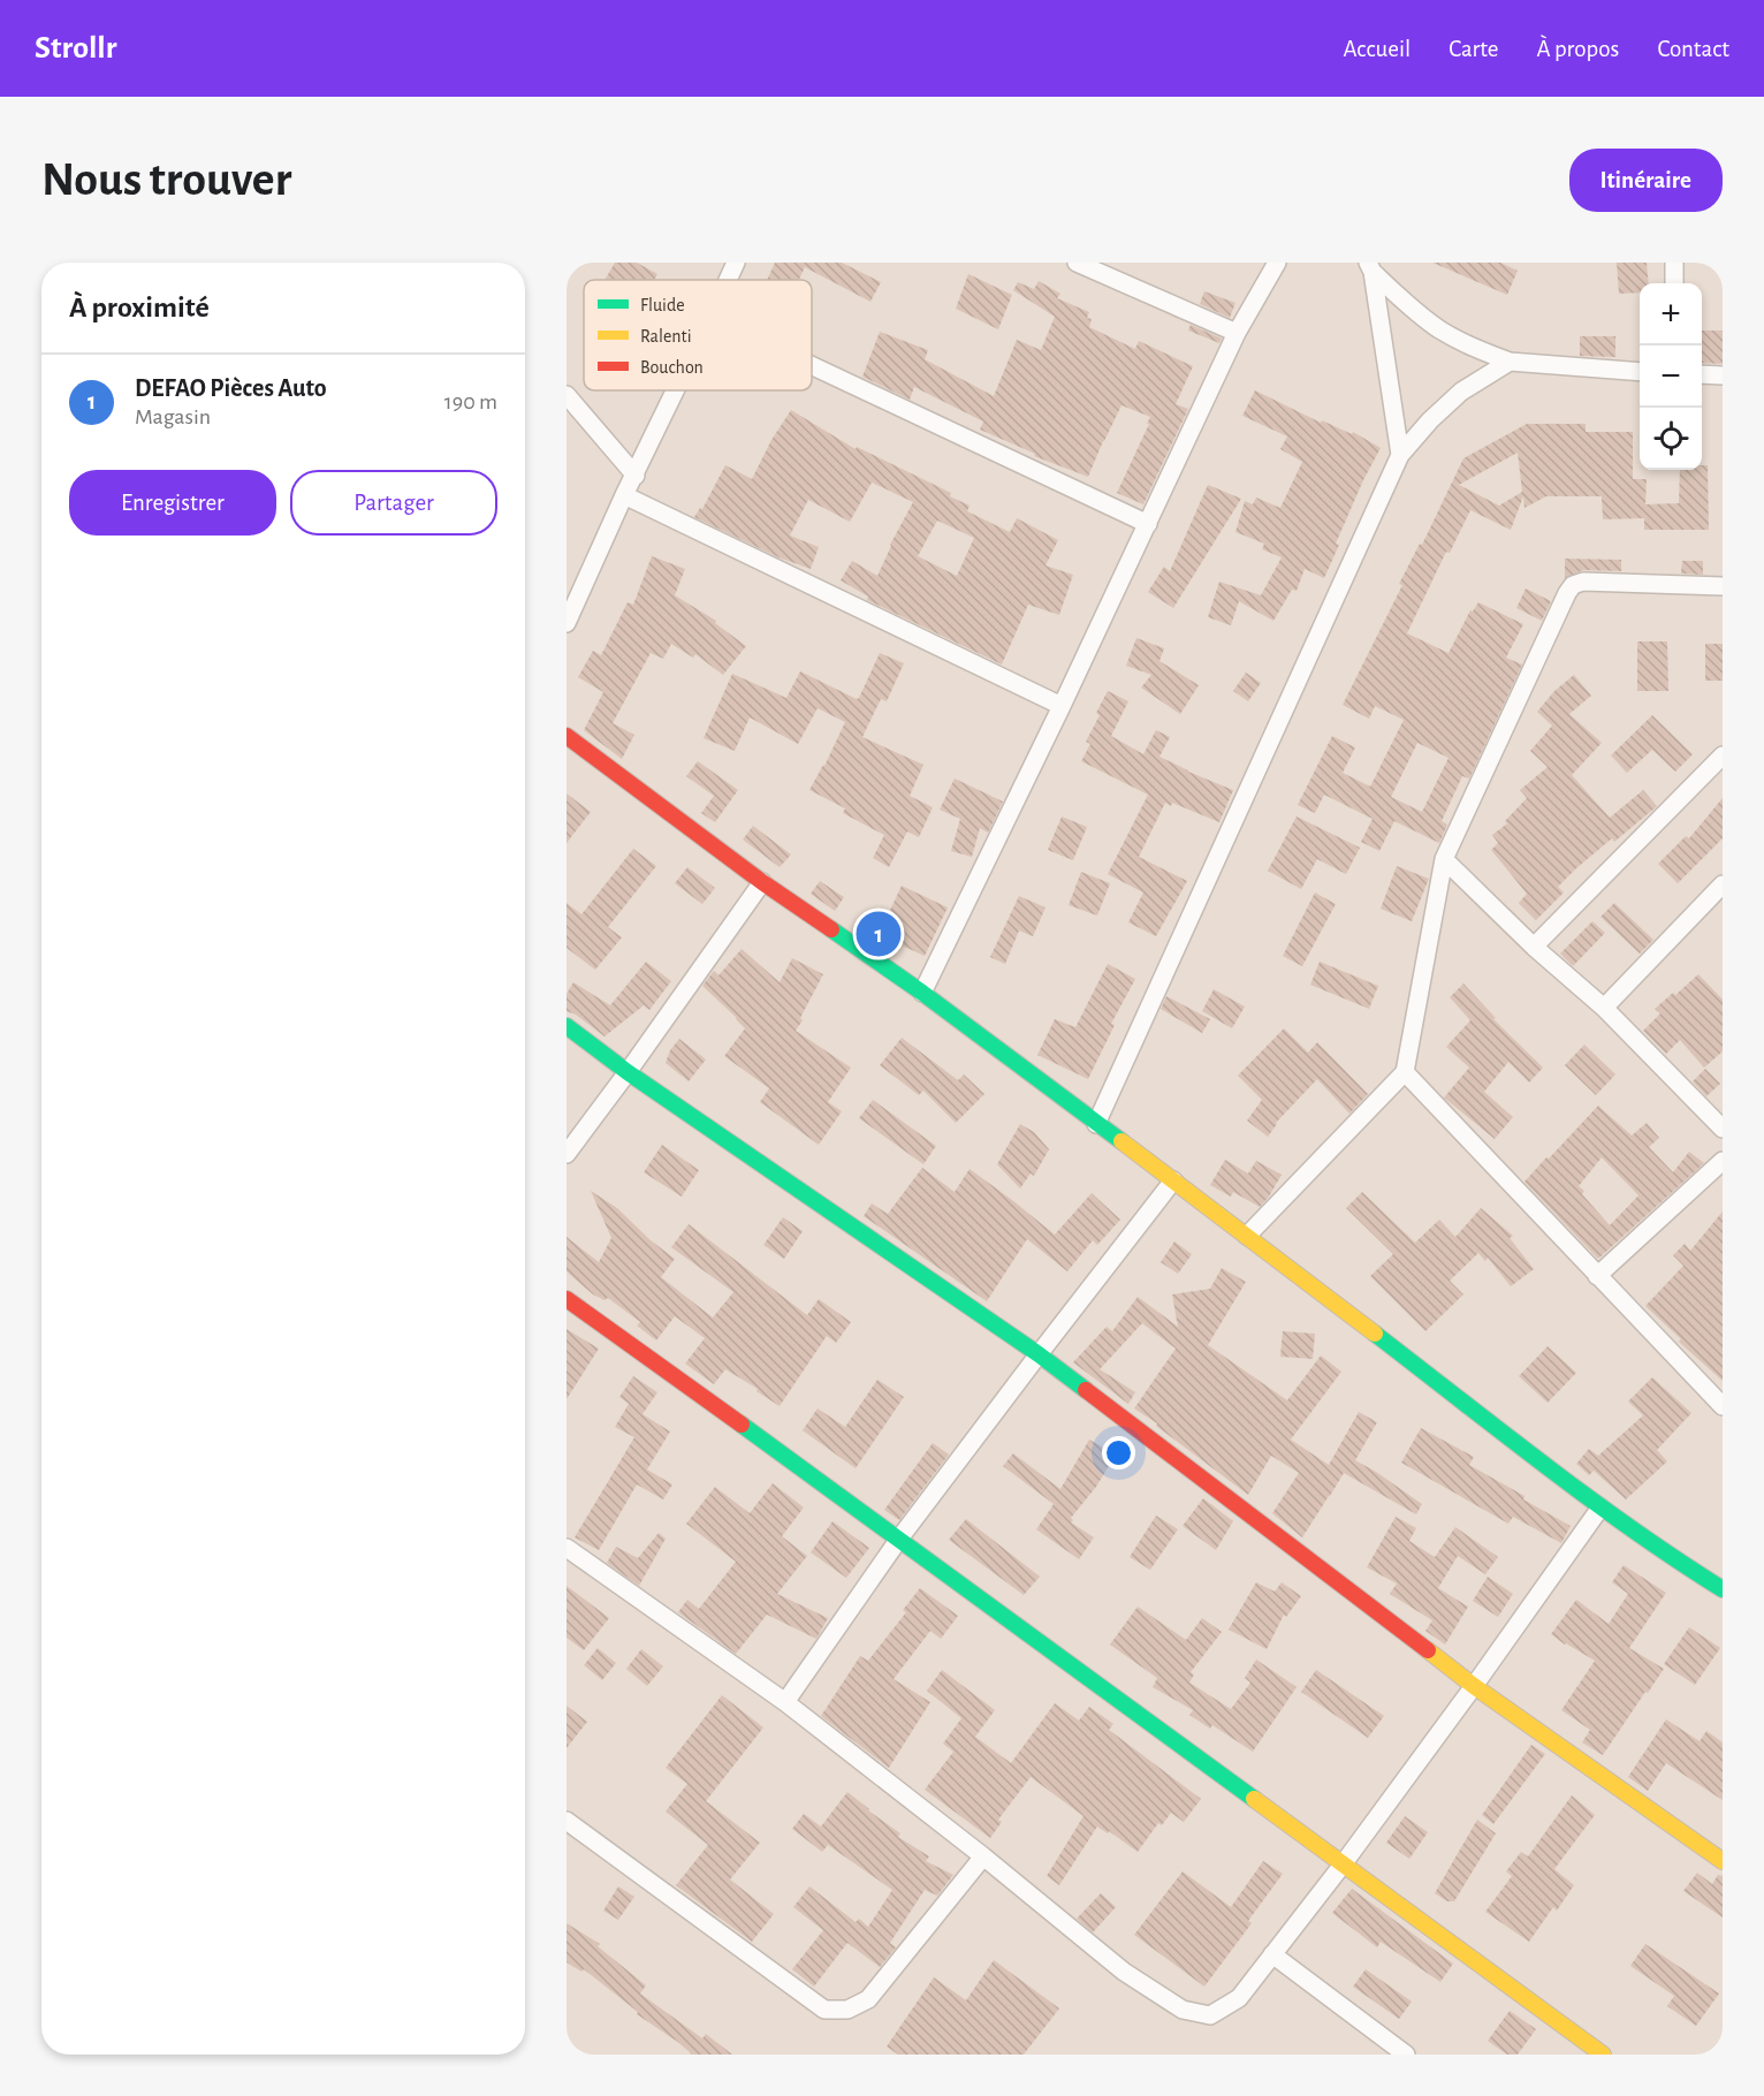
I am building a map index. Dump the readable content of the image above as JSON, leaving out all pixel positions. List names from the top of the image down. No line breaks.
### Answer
{"legend":["Fluide","Ralenti","Bouchon"],"page":{"header":"Strollr","nav":["Accueil","Carte","À propos","Contact"],"buttons":["Itinéraire",["Enregistrer","Partager"]],"title":"Nous trouver","heading":"À proximité","map_buttons":["+","−"],"list":[{"mark":"1","name":"DEFAO Pièces Auto","note":"Magasin","value":"190 m"}],"pins":"1"}}
